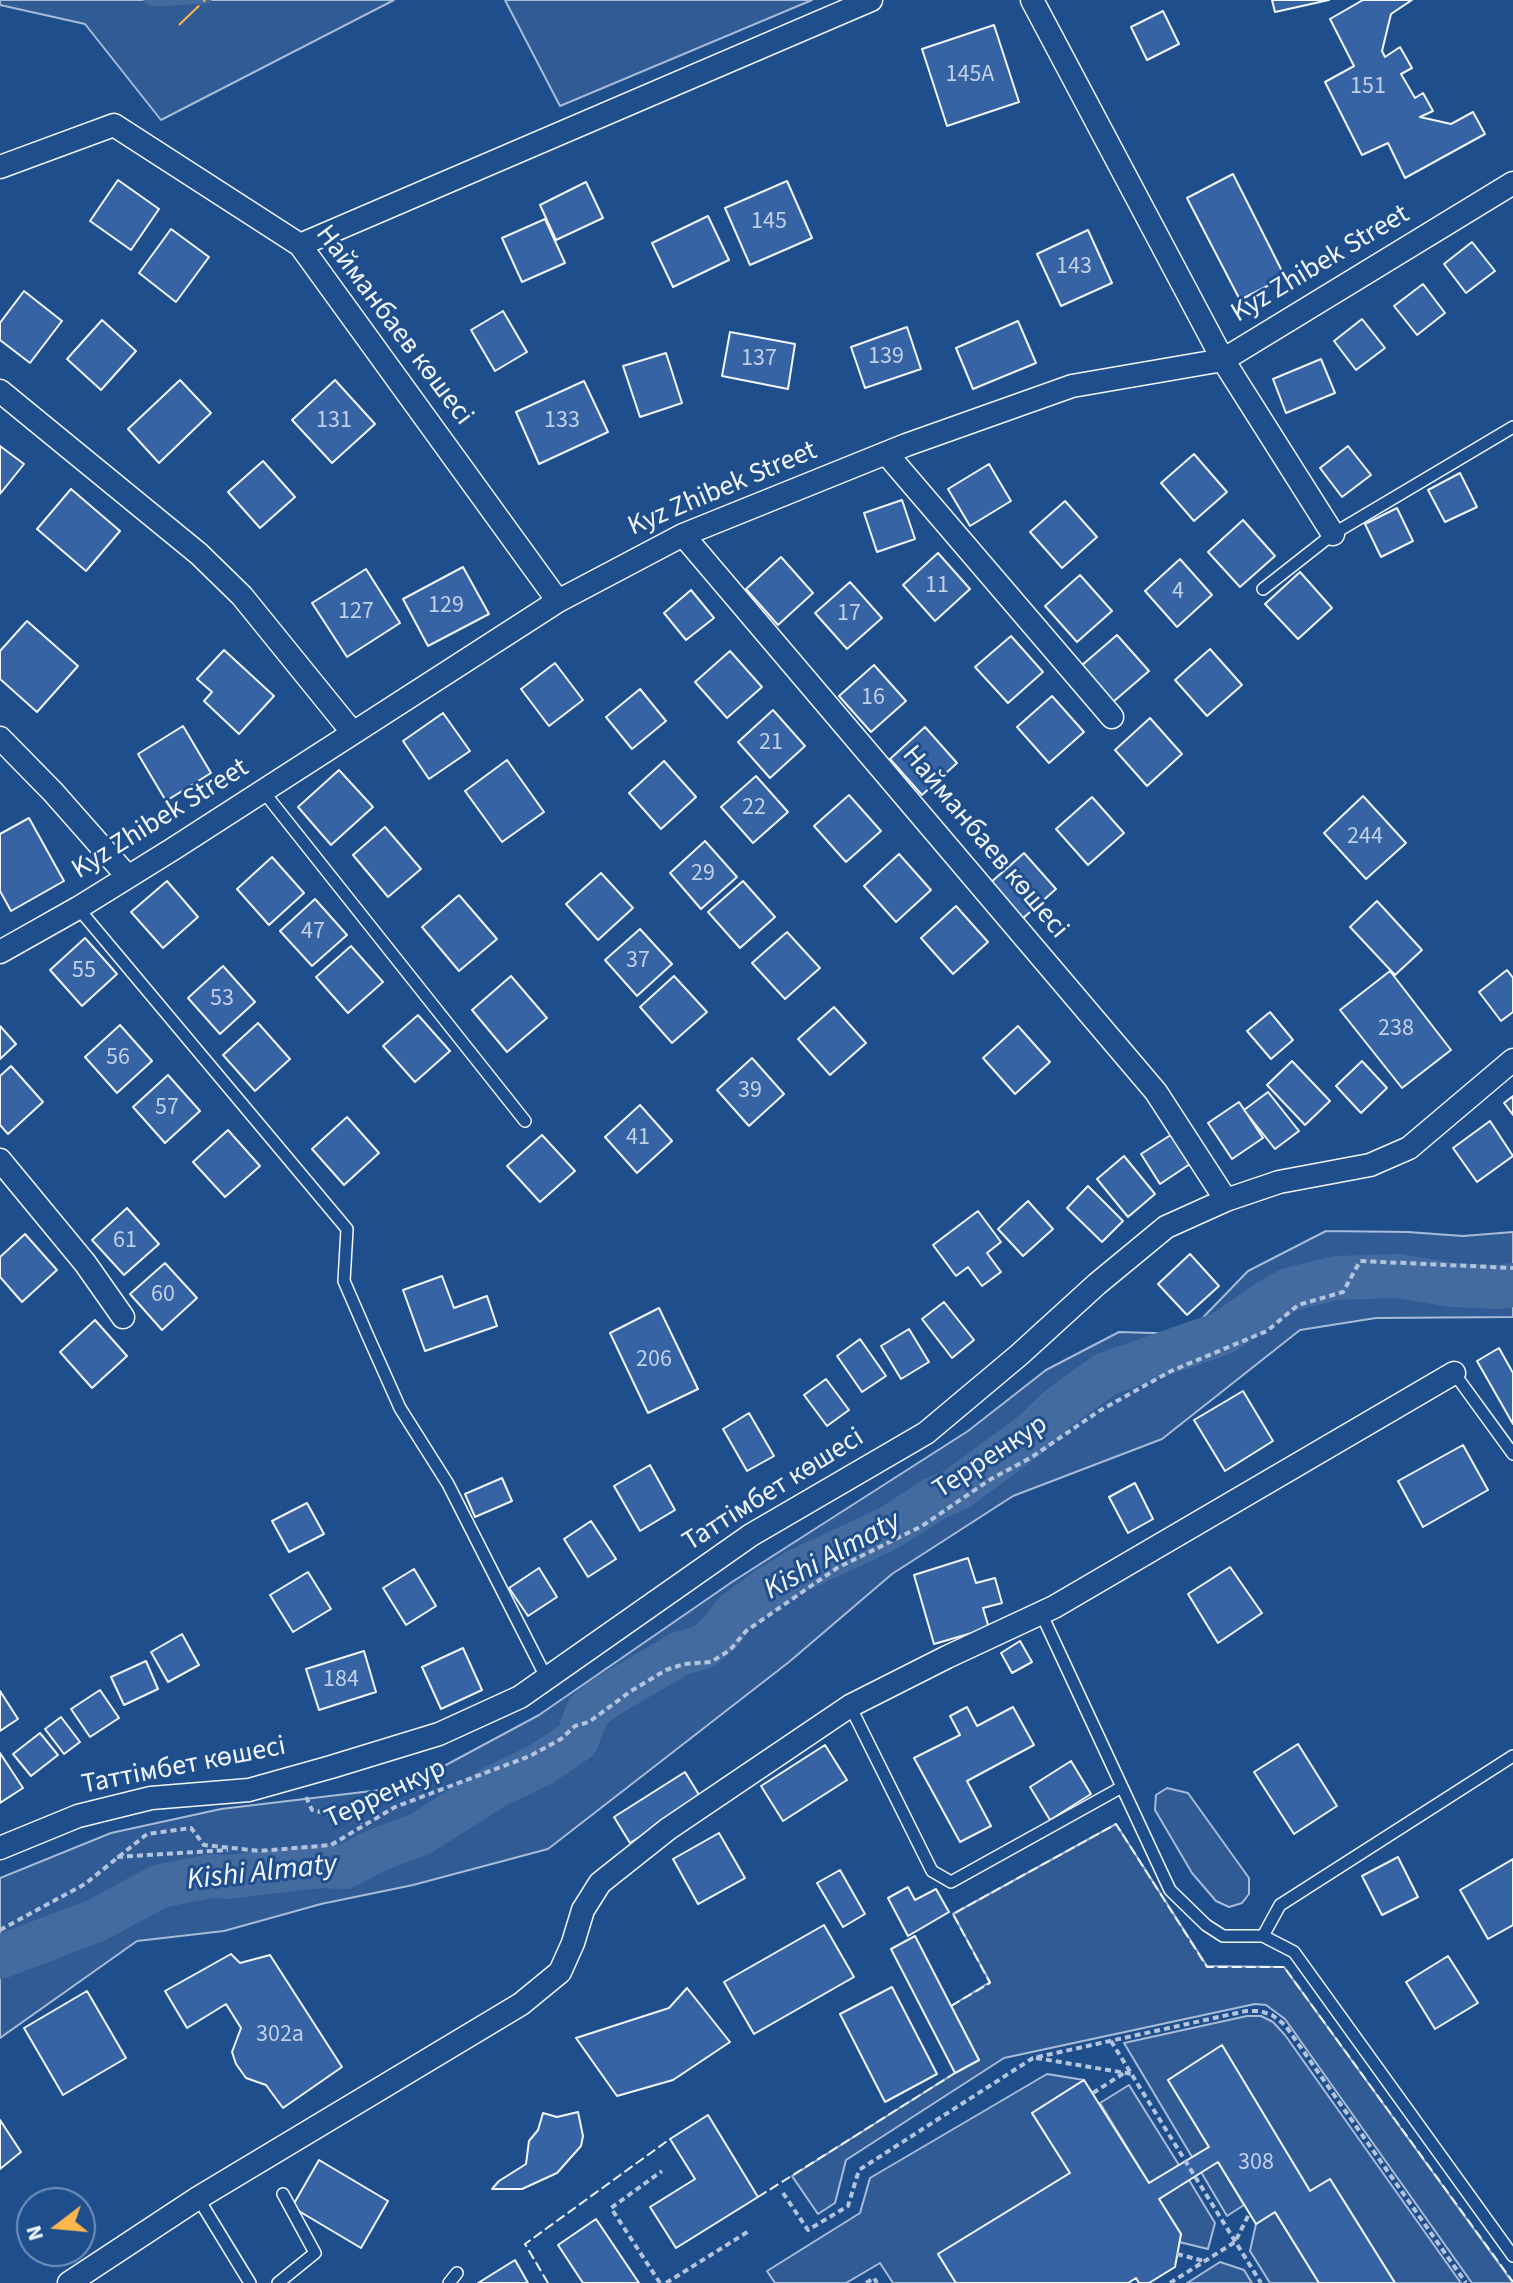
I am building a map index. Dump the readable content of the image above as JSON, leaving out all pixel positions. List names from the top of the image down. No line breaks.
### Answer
{"streets":{"street":["Kyz Zhibek Street","Найманбаев көшесі","Таттімбет көшесі"],"path":["Терренкур"]},"crossings":[["Kyz Zhibek Street","Найманбаев көшесі"],["Найманбаев көшесі","Таттімбет көшесі"]],"water":["Kіshі Almaty"],"house_numbers":["145А","151","145","143","139","137","131","133","11","4","129","127","17","16","21","22","244","29","47","37","55","53","238","56","39","57","41","61","60","206","184","302а","308"],"north":"left"}
